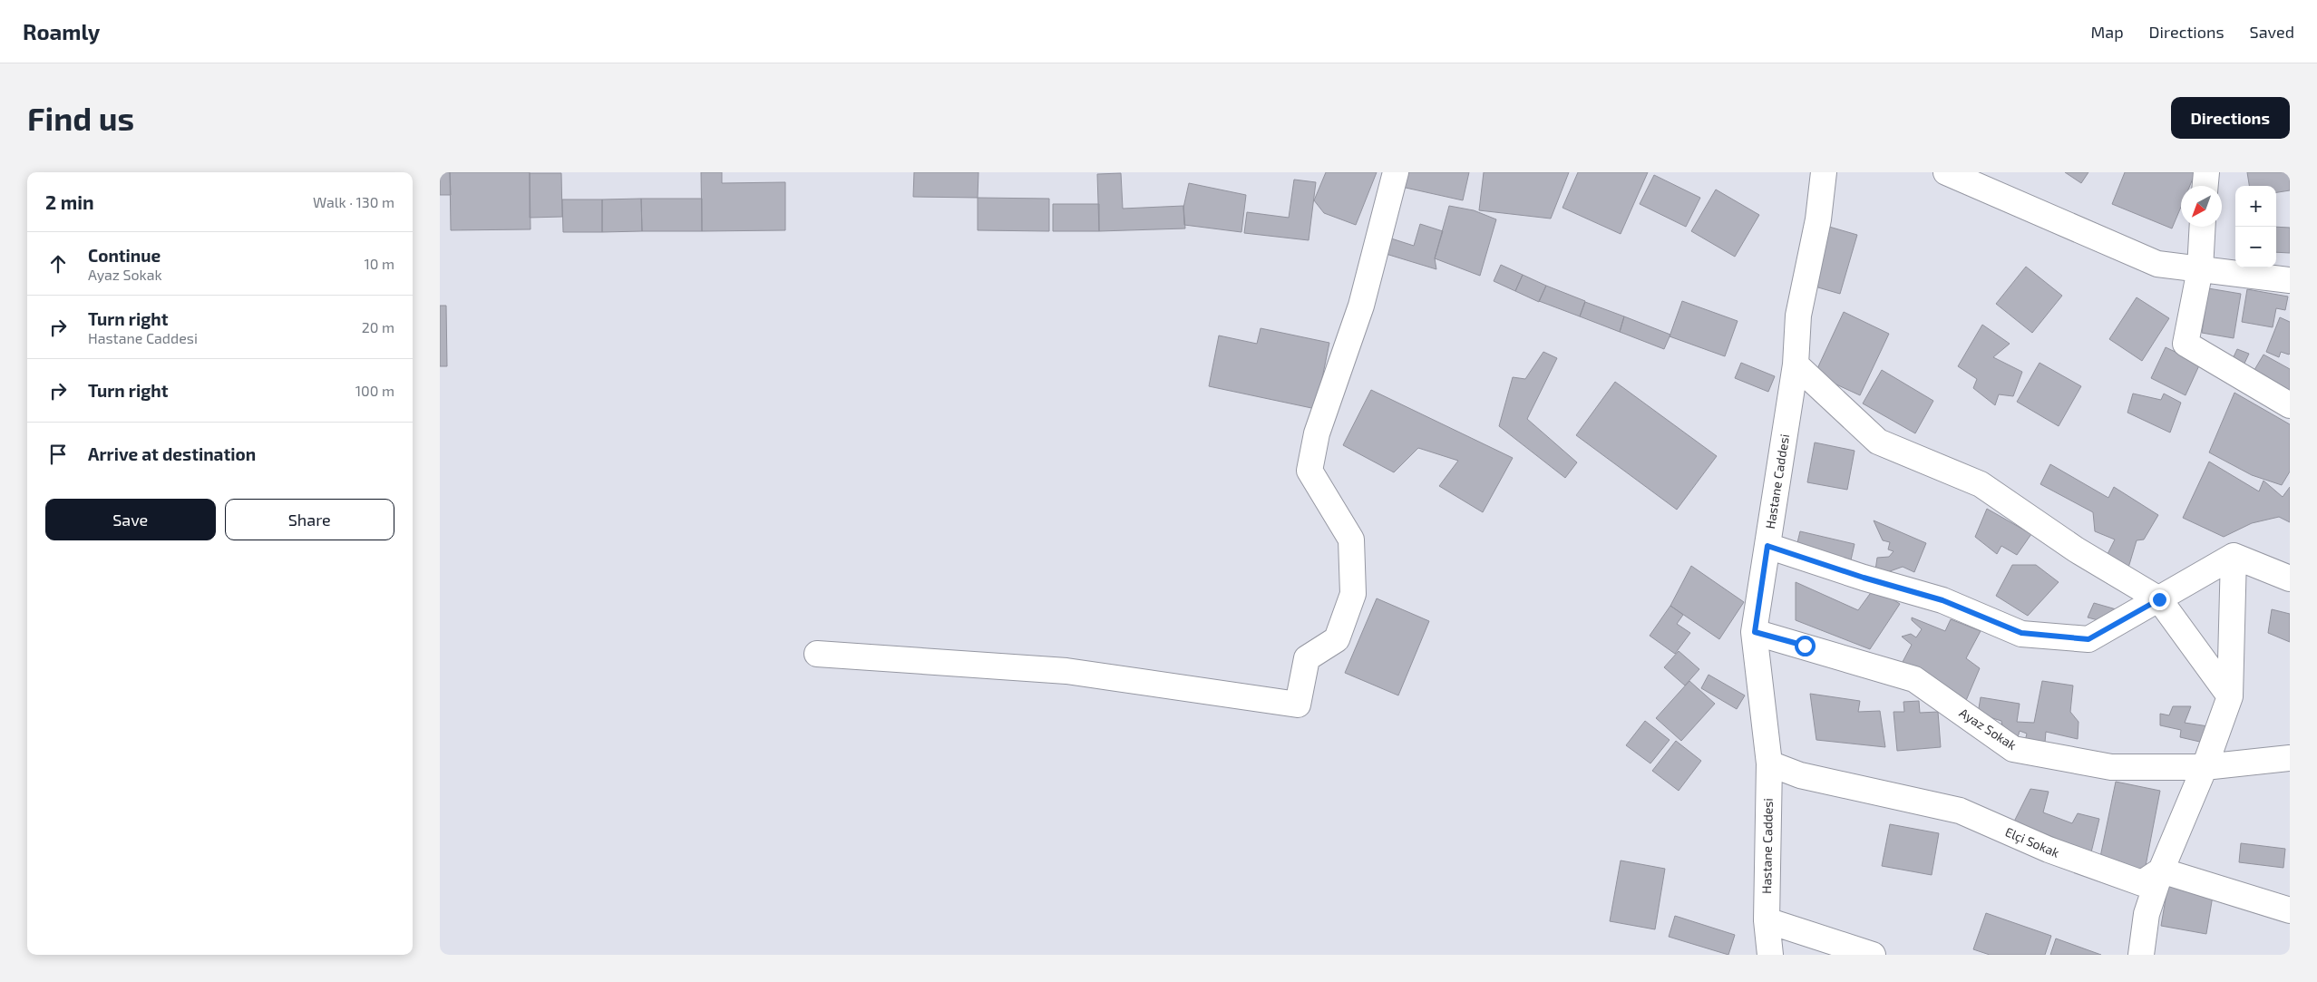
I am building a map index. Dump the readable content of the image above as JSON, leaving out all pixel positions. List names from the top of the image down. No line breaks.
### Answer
{"streets":{"street":["Hastane Caddesi","Ayaz Sokak","Elçi Sokak"]},"crossings":[["Hastane Caddesi","Ayaz Sokak"],["Hastane Caddesi","Elçi Sokak"]],"north":"bottom left","page":{"header":"Roamly","nav":["Map","Directions","Saved"],"buttons":["Directions",["Save","Share"]],"title":"Find us","heading":["2 min","Walk · 130 m"],"map_buttons":["+","−"],"list":[["Continue","Ayaz Sokak","10 m"],["Turn right","Hastane Caddesi","20 m"],["Turn right","100 m"],"Arrive at destination"]}}
